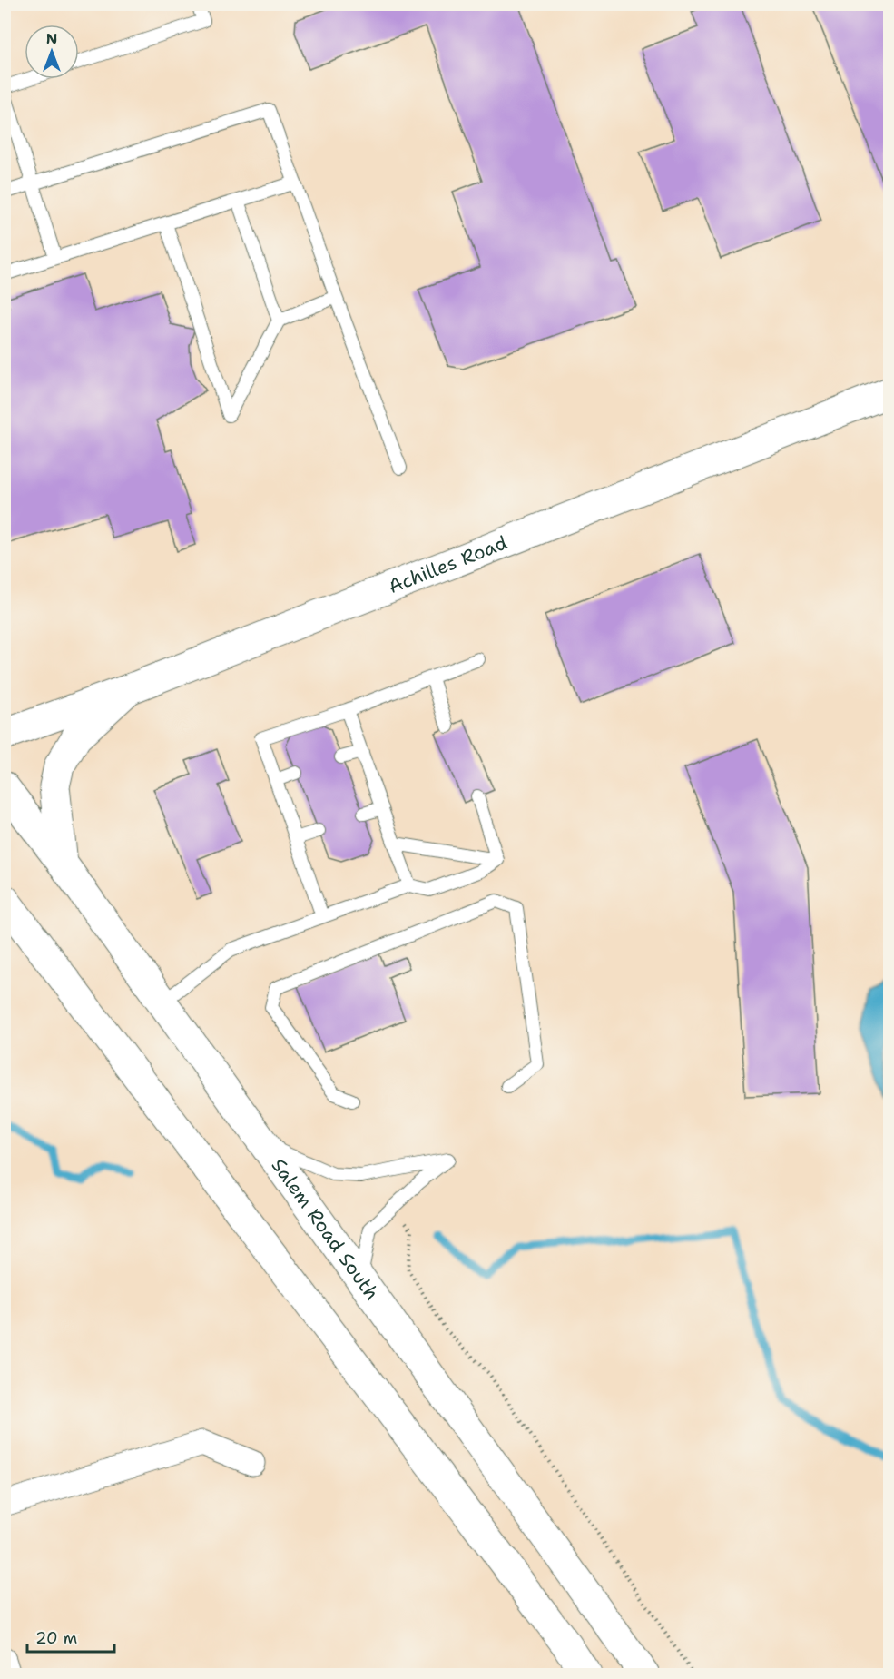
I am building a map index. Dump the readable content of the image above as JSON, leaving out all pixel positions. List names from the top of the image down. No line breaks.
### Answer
{"streets":{"main road":["Achilles Road","Salem Road South"]},"scale_bar":"20 m","north":"top"}
